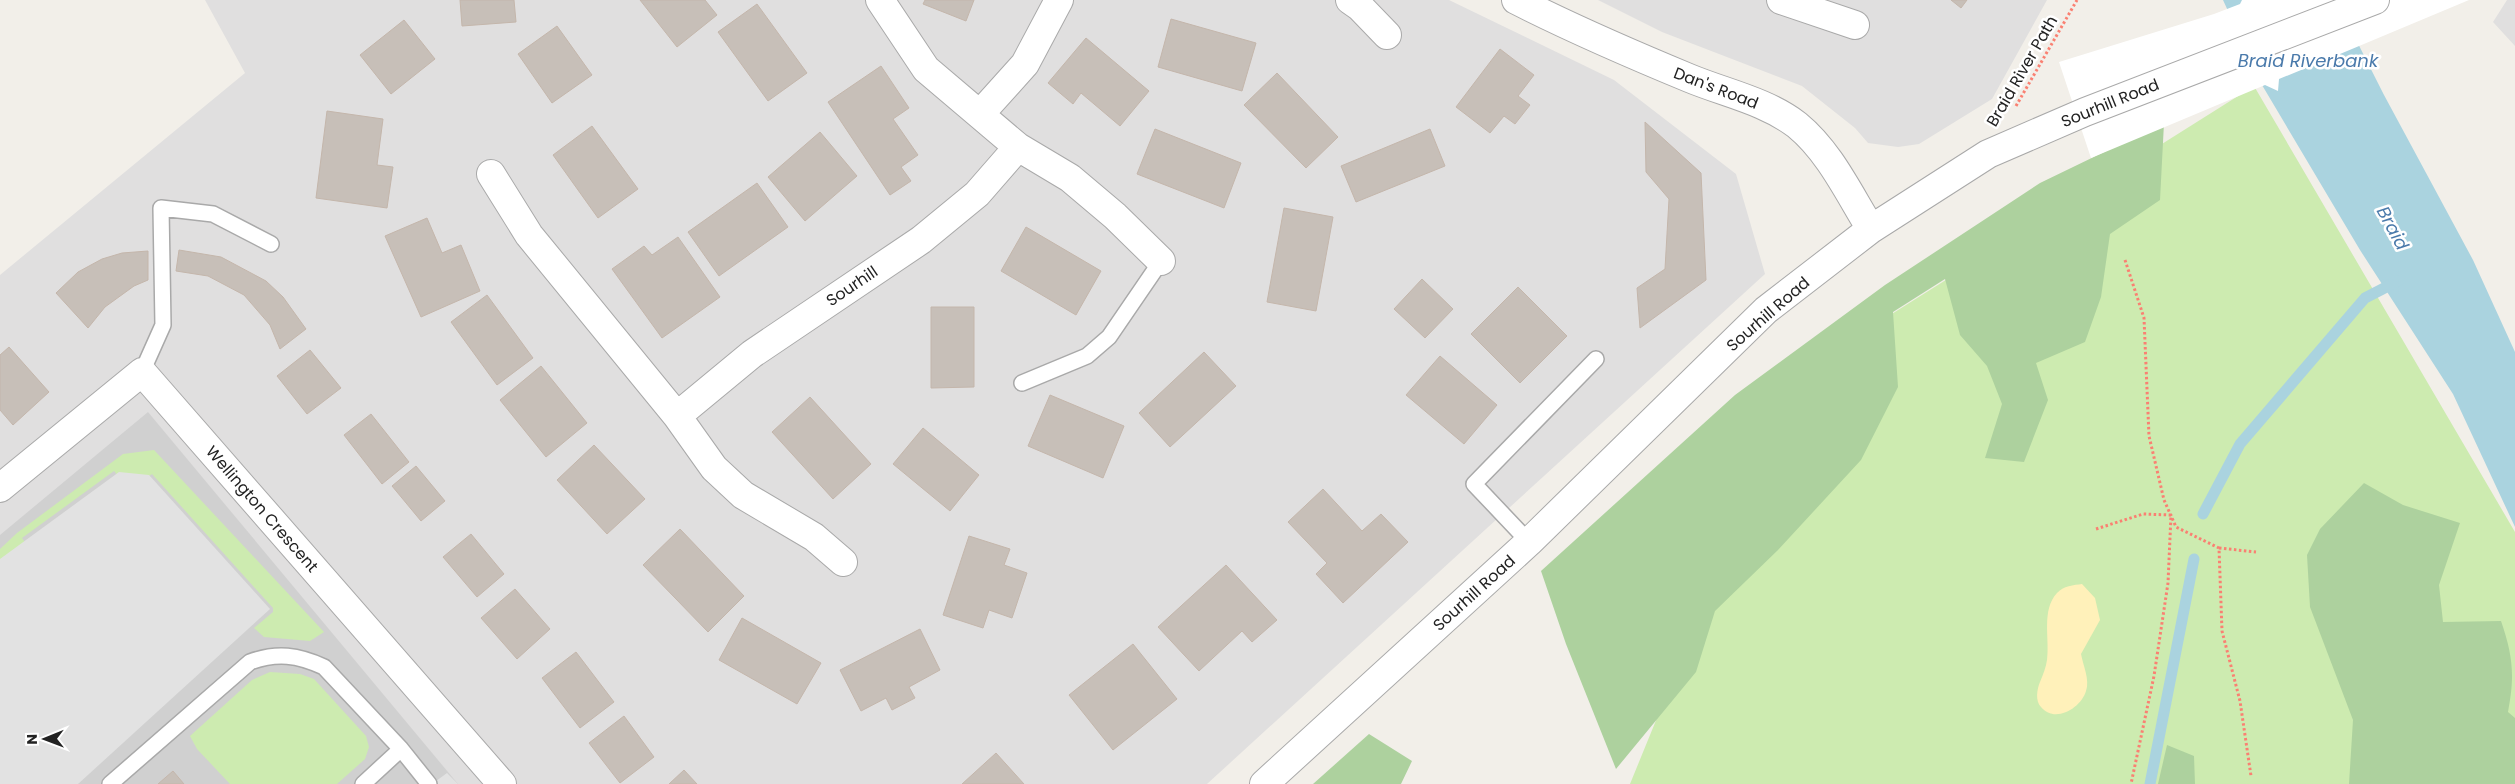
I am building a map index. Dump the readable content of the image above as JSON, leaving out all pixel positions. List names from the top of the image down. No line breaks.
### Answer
{"streets":{"street":["Dan's Road","Sourhill Road","Sourhill","Wellington Crescent"],"path":["Braid River Path"]},"crossings":[["Braid River Path","Sourhill Road"],["Dan's Road","Sourhill Road"]],"water":["Braid Riverbank","Braid"],"north":"left"}
